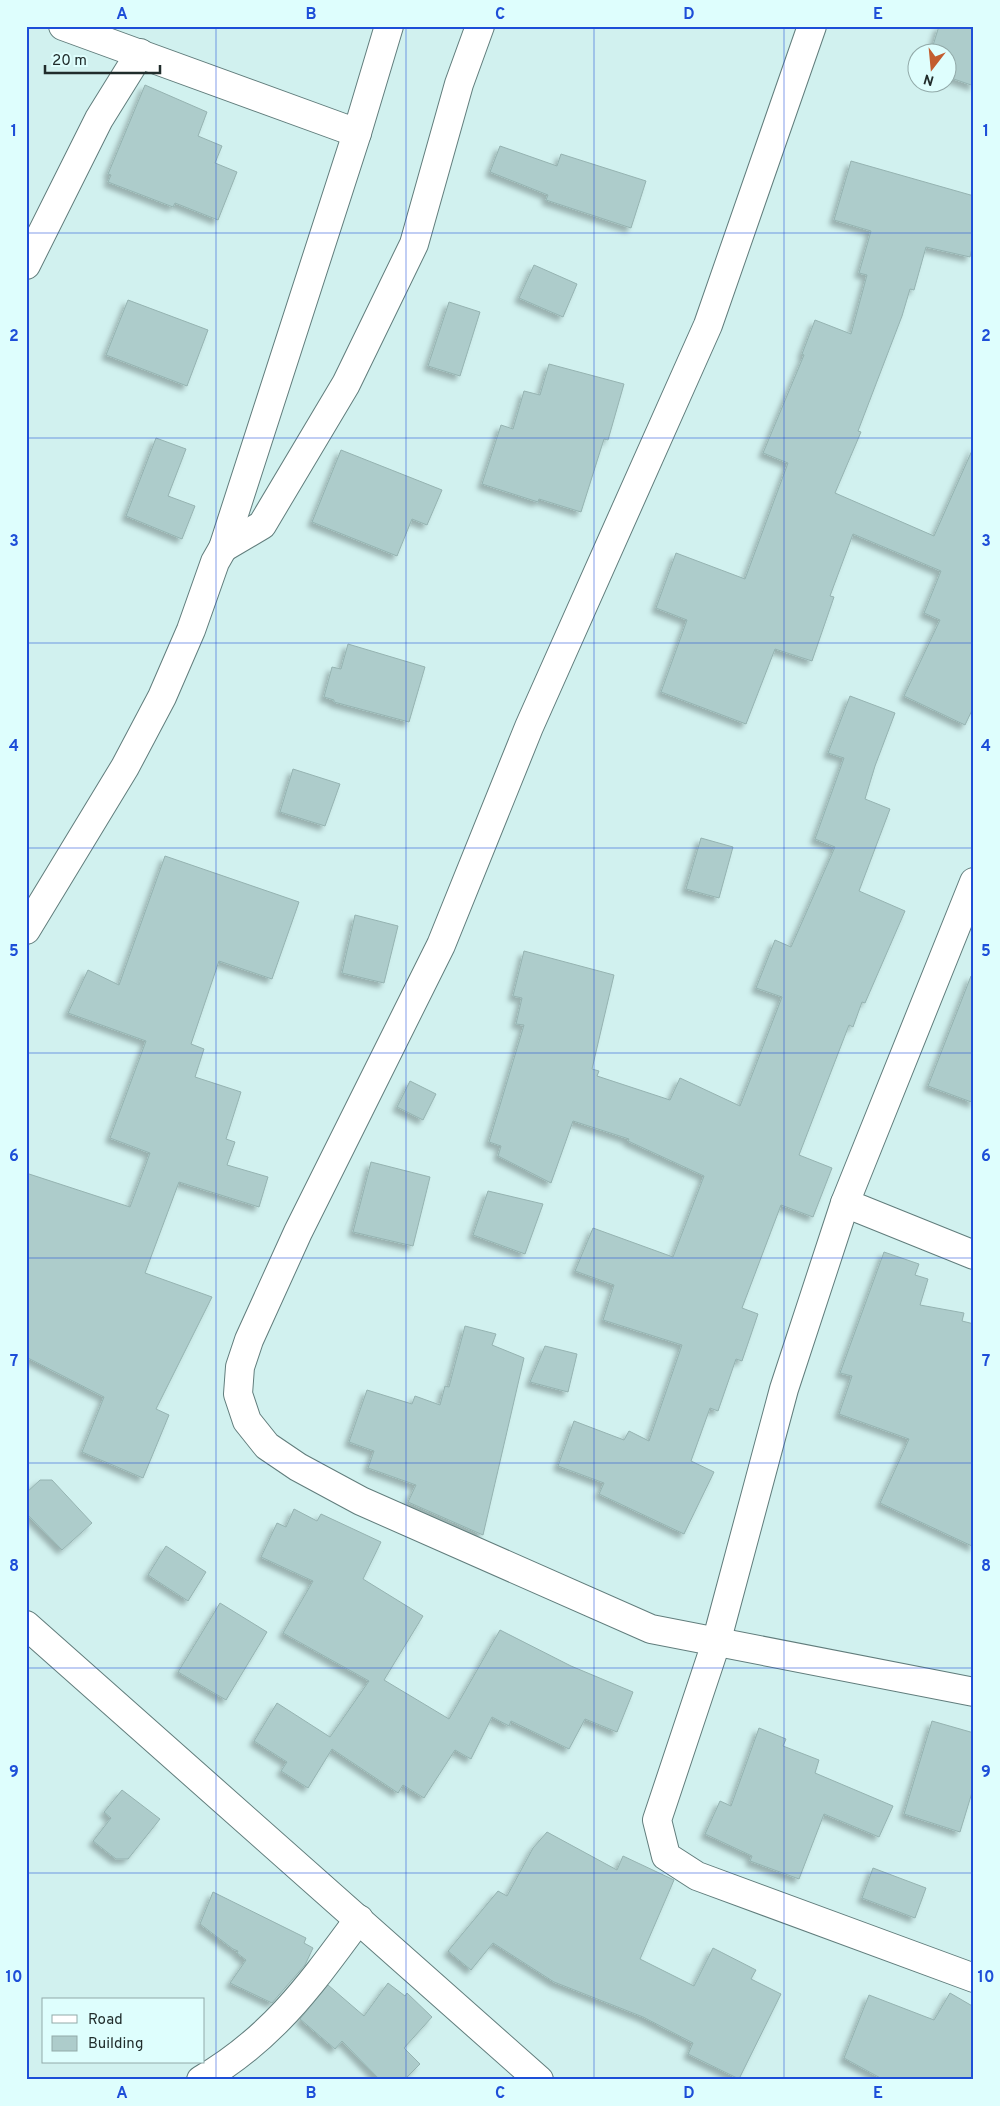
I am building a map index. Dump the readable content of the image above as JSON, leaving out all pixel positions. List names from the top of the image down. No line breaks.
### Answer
{"legend":["Road","Building"],"scale_bar":"20 m","north":"bottom","grid":{"columns":["A","B","C","D","E"],"rows":["1","2","3","4","5","6","7","8","9","10"]}}
